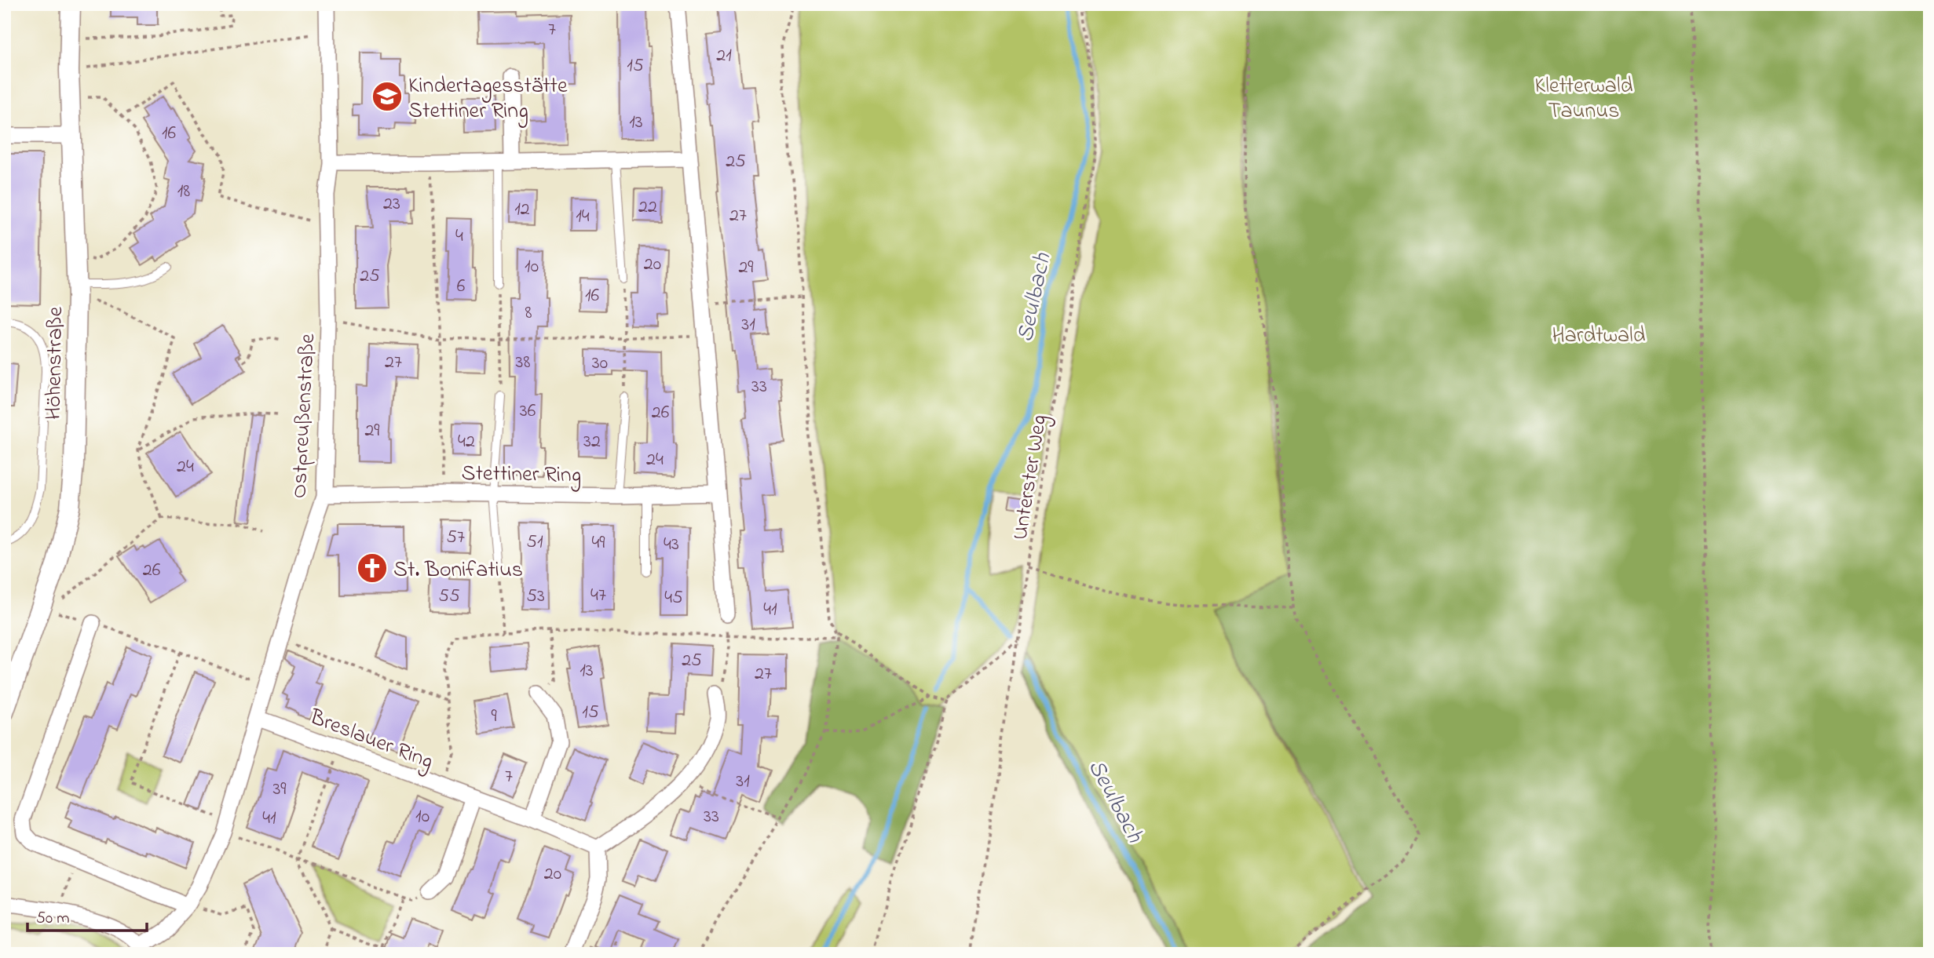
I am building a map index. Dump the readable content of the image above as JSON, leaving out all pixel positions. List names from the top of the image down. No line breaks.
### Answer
{"streets":{"street":["Höhenstraße","Ostpreußenstraße","Stettiner Ring","Breslauer Ring"],"path":["Unterster Weg"]},"crossings":[["Ostpreußenstraße","Stettiner Ring"],["Ostpreußenstraße","Breslauer Ring"]],"water":["Seulbach"],"parks":["Kletterwald Taunus","Hardtwald"],"places":{"school or university":["Kindertagesstätte Stettiner Ring"],"church":["St. Bonifatius"]},"house_numbers":["7","21","15","13","16","25","18","23","22","12","27","14","4","20","10","29","25","6","16","8","31","27","38","30","33","36","26","29","42","32","24","24","57","51","49","43","26","47","55","53","45","41","25","13","27","15","9","7","31","39","10","33","41","20"],"scale_bar":"50 m"}
